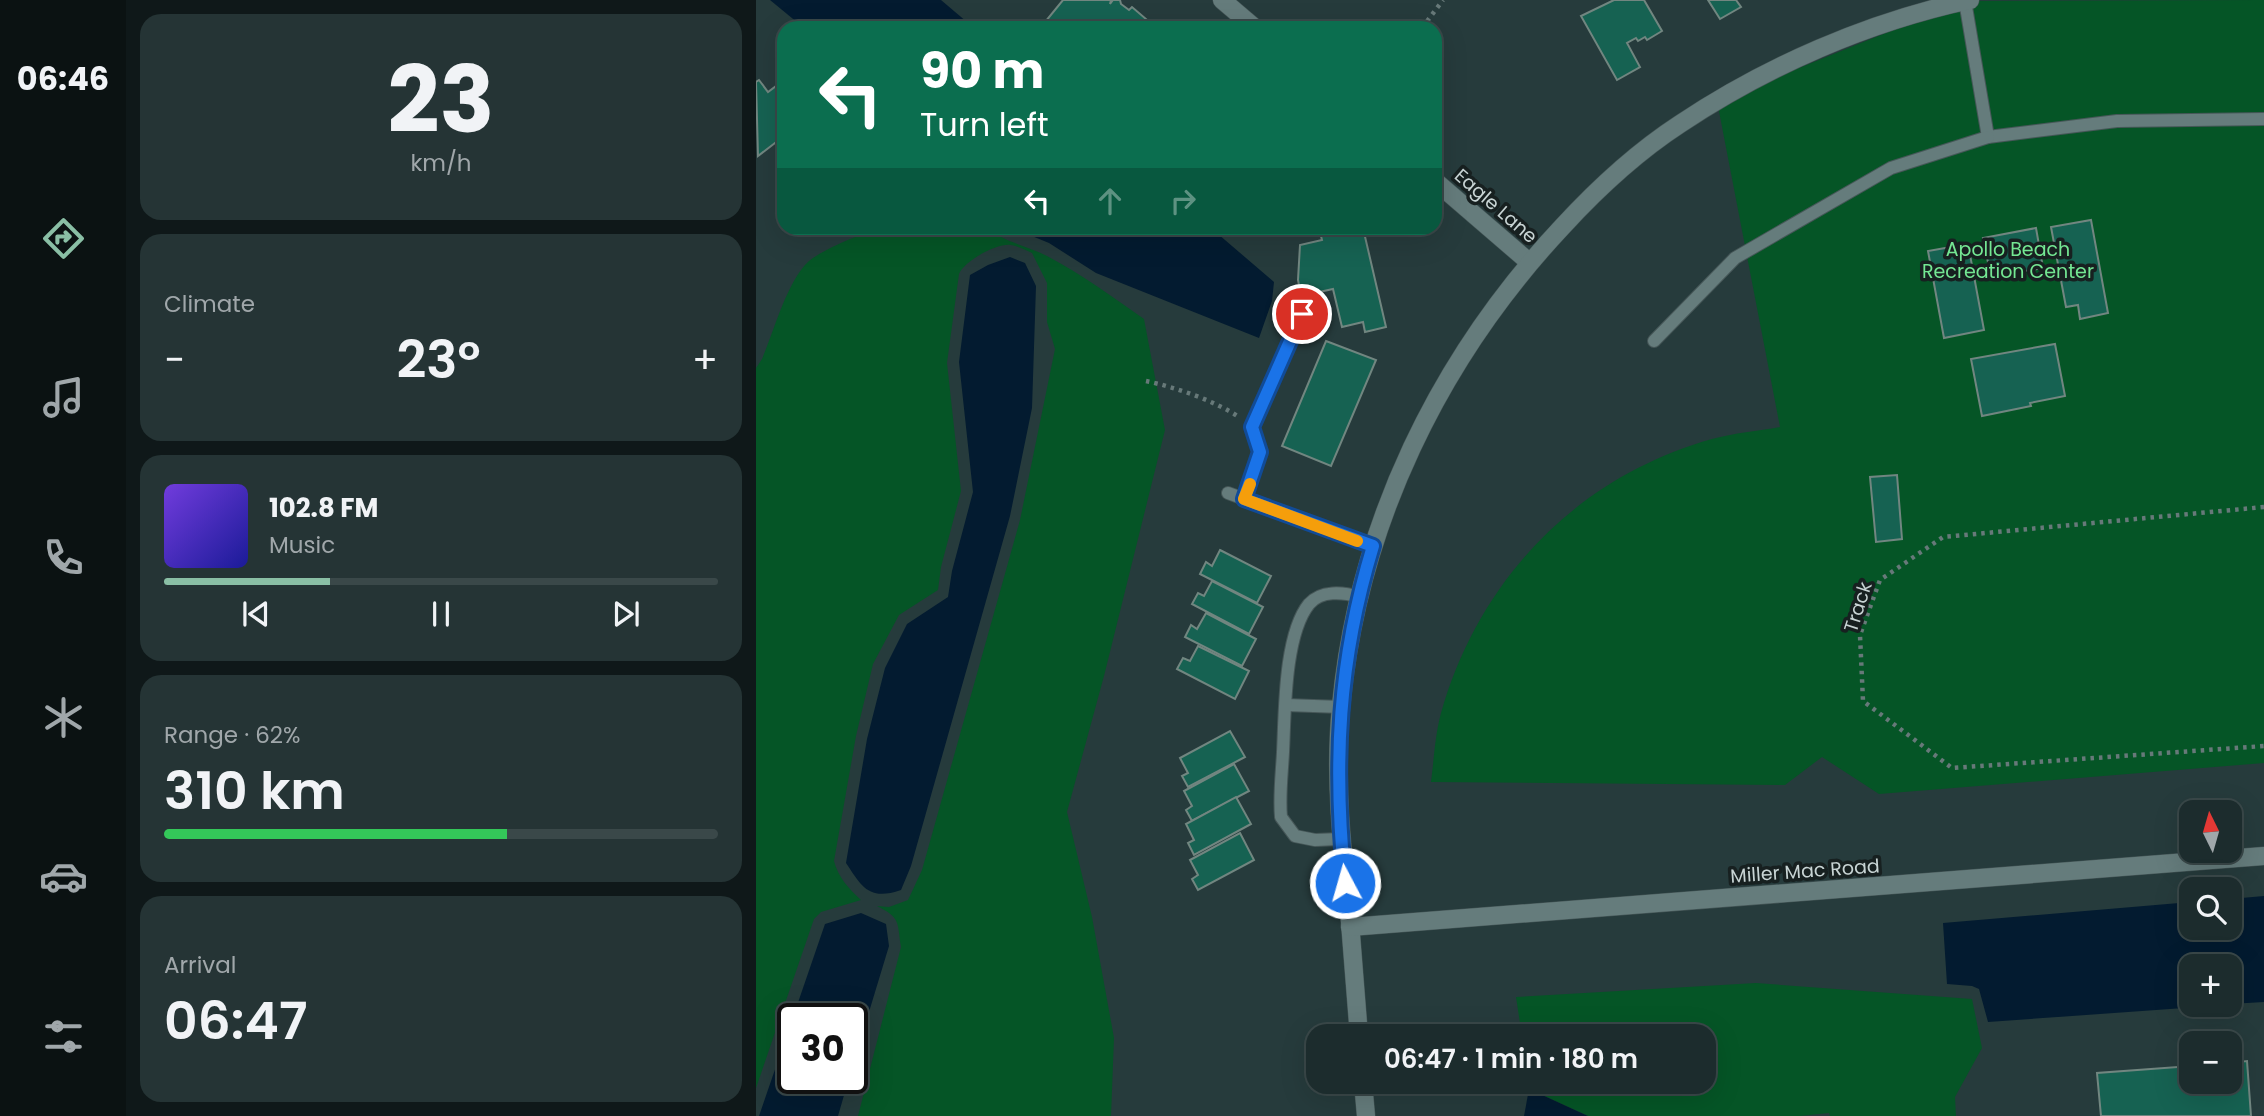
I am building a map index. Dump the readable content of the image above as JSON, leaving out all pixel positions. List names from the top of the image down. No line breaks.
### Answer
{"streets":{"street":["Eagle Lane","Miller Mac Road"],"path":["Track"]},"parks":["Apollo Beach Recreation Center"],"north":"top","page":{"tabs":"06:46","tile":[["23","km/h"],"Climate",["Range · 62%","310 km"],["Arrival","06:47"]],"turn":["90 m","Turn left"],"heat":["−","23°","+"],"song":["102.8 FM","Music"],"map_buttons":["+","−"],"limit":"30","trip":"06:47 · 1 min · 180 m"}}
